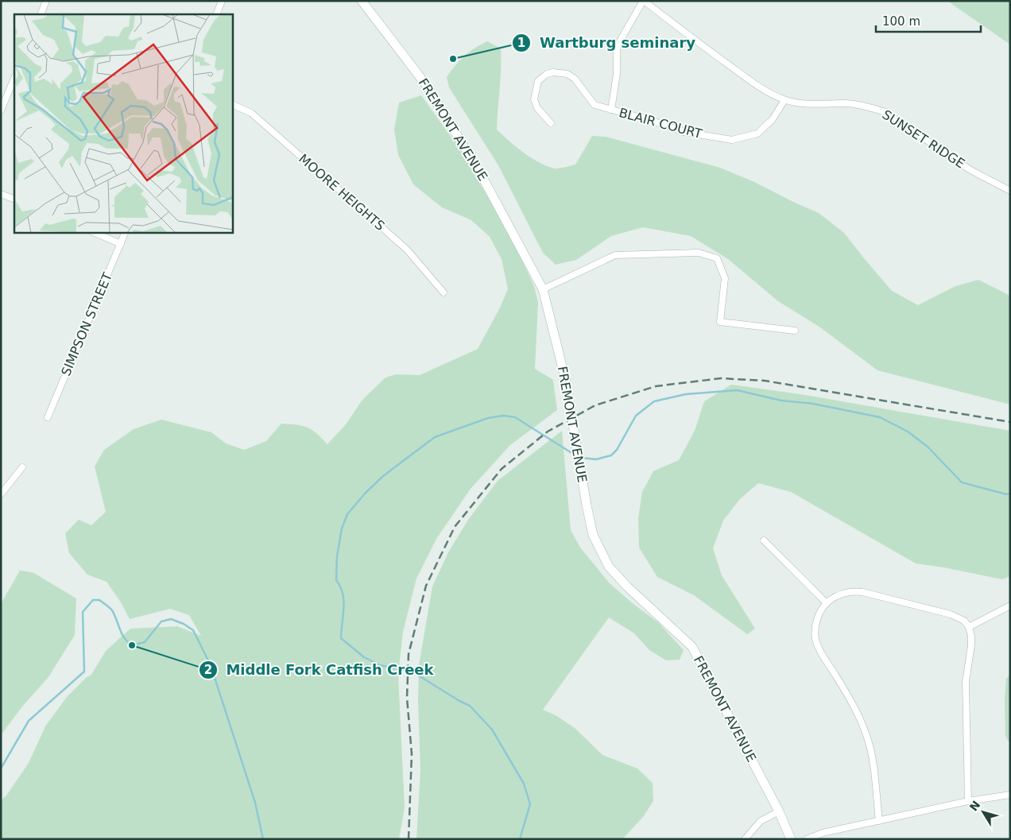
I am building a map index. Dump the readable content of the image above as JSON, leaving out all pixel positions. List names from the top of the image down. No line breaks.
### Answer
{"streets":{"main road":["FREMONT AVENUE"],"street":["BLAIR COURT","SUNSET RIDGE","MOORE HEIGHTS","SIMPSON STREET"]},"crossings":[["BLAIR COURT","SUNSET RIDGE"]],"places":["Wartburg seminary","Middle Fork Catfish Creek"],"scale_bar":"100 m","north":"top left"}
